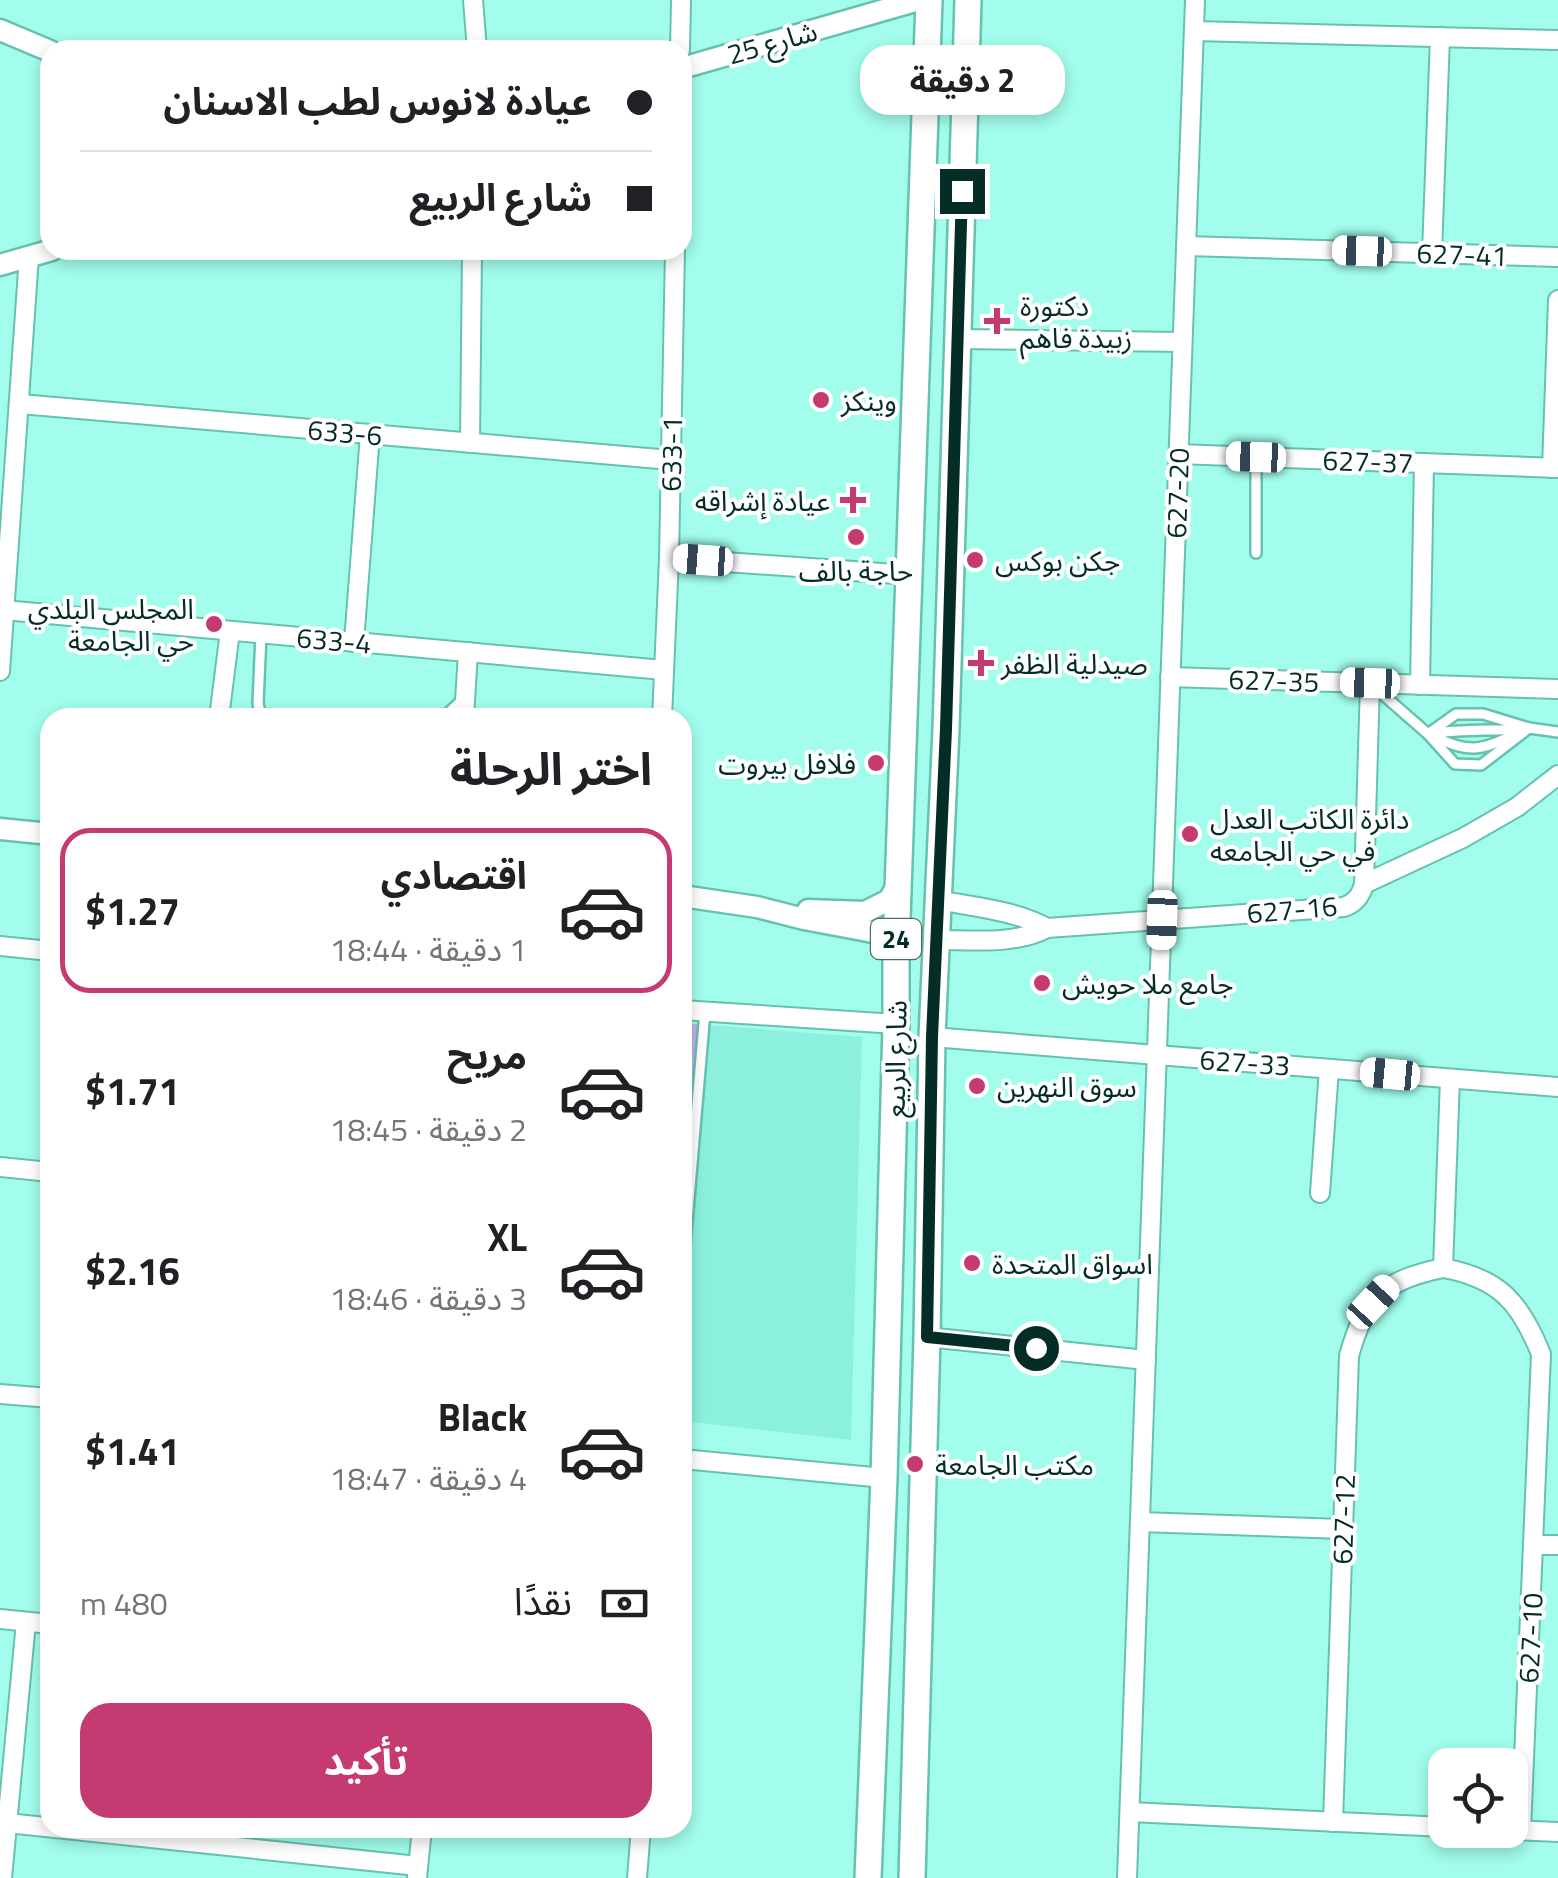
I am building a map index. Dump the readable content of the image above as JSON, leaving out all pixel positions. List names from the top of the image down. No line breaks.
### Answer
{"streets":{"main road":["24","شارع الربيع"],"street":["شارع 25","627-41","633-6","633-1","627-37","627-20","633-4","627-35","627-16","627-33","627-12","627-10"]},"crossings":[["627-41","627-20"],["633-6","633-1"],["633-1","633-4"],["627-37","627-20"],["627-20","627-35"],["627-20","627-16"],["627-20","627-33"],["627-16","شارع الربيع"],["شارع الربيع","627-33"],["627-12","627-10"]],"places":{"health":["دكتورة زبيدة فاهم","عيادة إشراقه","صيدلية الظفر"],"other":["وينكز","حاجة بالف","جكن بوكس","المجلس البلدي حي الجامعة","فلافل بيروت","دائرة الكاتب العدل في حي الجامعه","جامع ملا حويش","سوق النهرين","اسواق المتحدة","مكتب الجامعة"]},"page":{"banner":["عيادة لانوس لطب الاسنان","شارع الربيع"],"bubble":"2 دقيقة","heading":"اختر الرحلة","list":[{"name":"اقتصادي","note":"1 دقيقة · 18:44","value":"$1.27"},{"name":"مريح","note":"2 دقيقة · 18:45","value":"$1.71"},{"name":"XL","note":"3 دقيقة · 18:46","value":"$2.16"},{"name":"Black","note":"4 دقيقة · 18:47","value":"$1.41"}],"pay":["نقدًا","480 m"],"buttons":"تأكيد"}}
